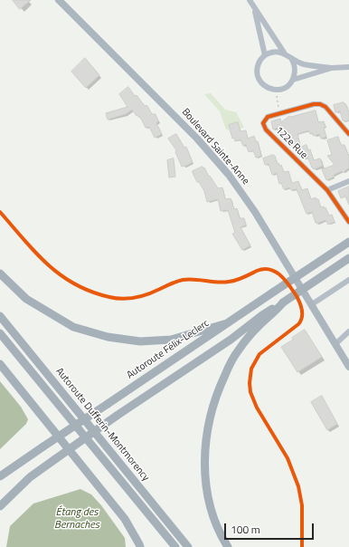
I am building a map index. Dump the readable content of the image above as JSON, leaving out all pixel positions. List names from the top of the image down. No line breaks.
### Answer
{"streets":{"highway":["Autoroute Félix-Leclerc","Autoroute Dufferin-Montmorency"],"main road":["Boulevard Sainte-Anne"],"street":["122e Rue"]},"water":["Étang des Bernaches"],"scale_bar":"100 m"}
